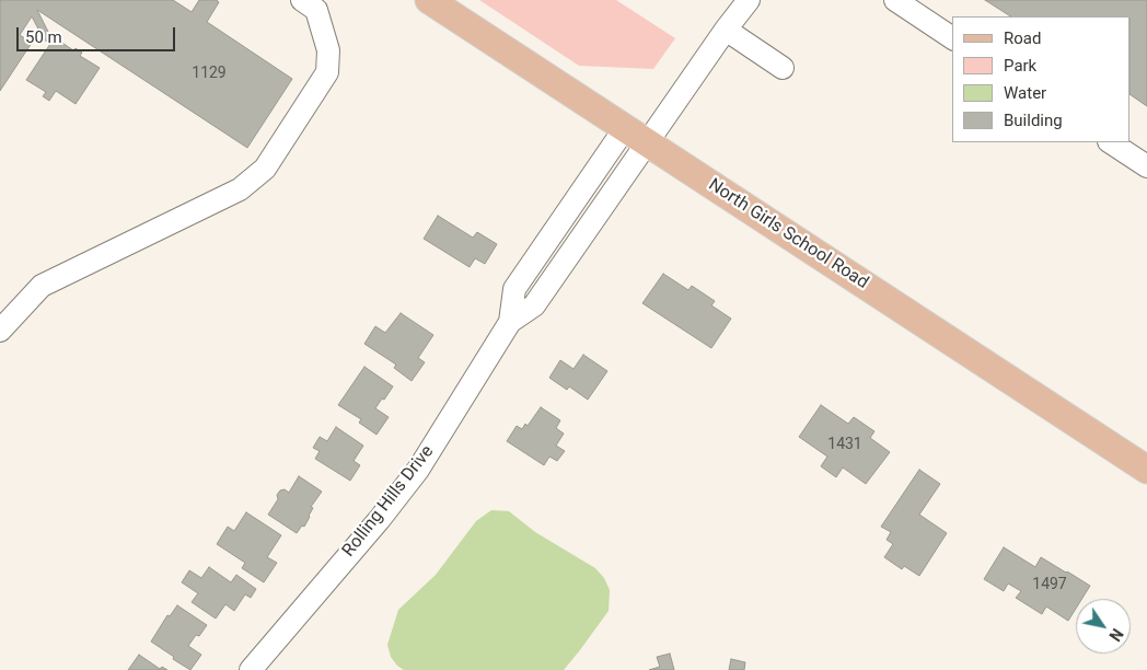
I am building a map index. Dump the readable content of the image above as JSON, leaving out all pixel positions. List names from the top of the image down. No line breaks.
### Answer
{"streets":{"main road":["North Girls School Road"],"street":["Rolling Hills Drive"]},"crossings":[["North Girls School Road","Rolling Hills Drive"]],"house_numbers":["1129","1431","1497"],"legend":["Road","Park","Water","Building"],"scale_bar":"50 m","north":"bottom right"}
